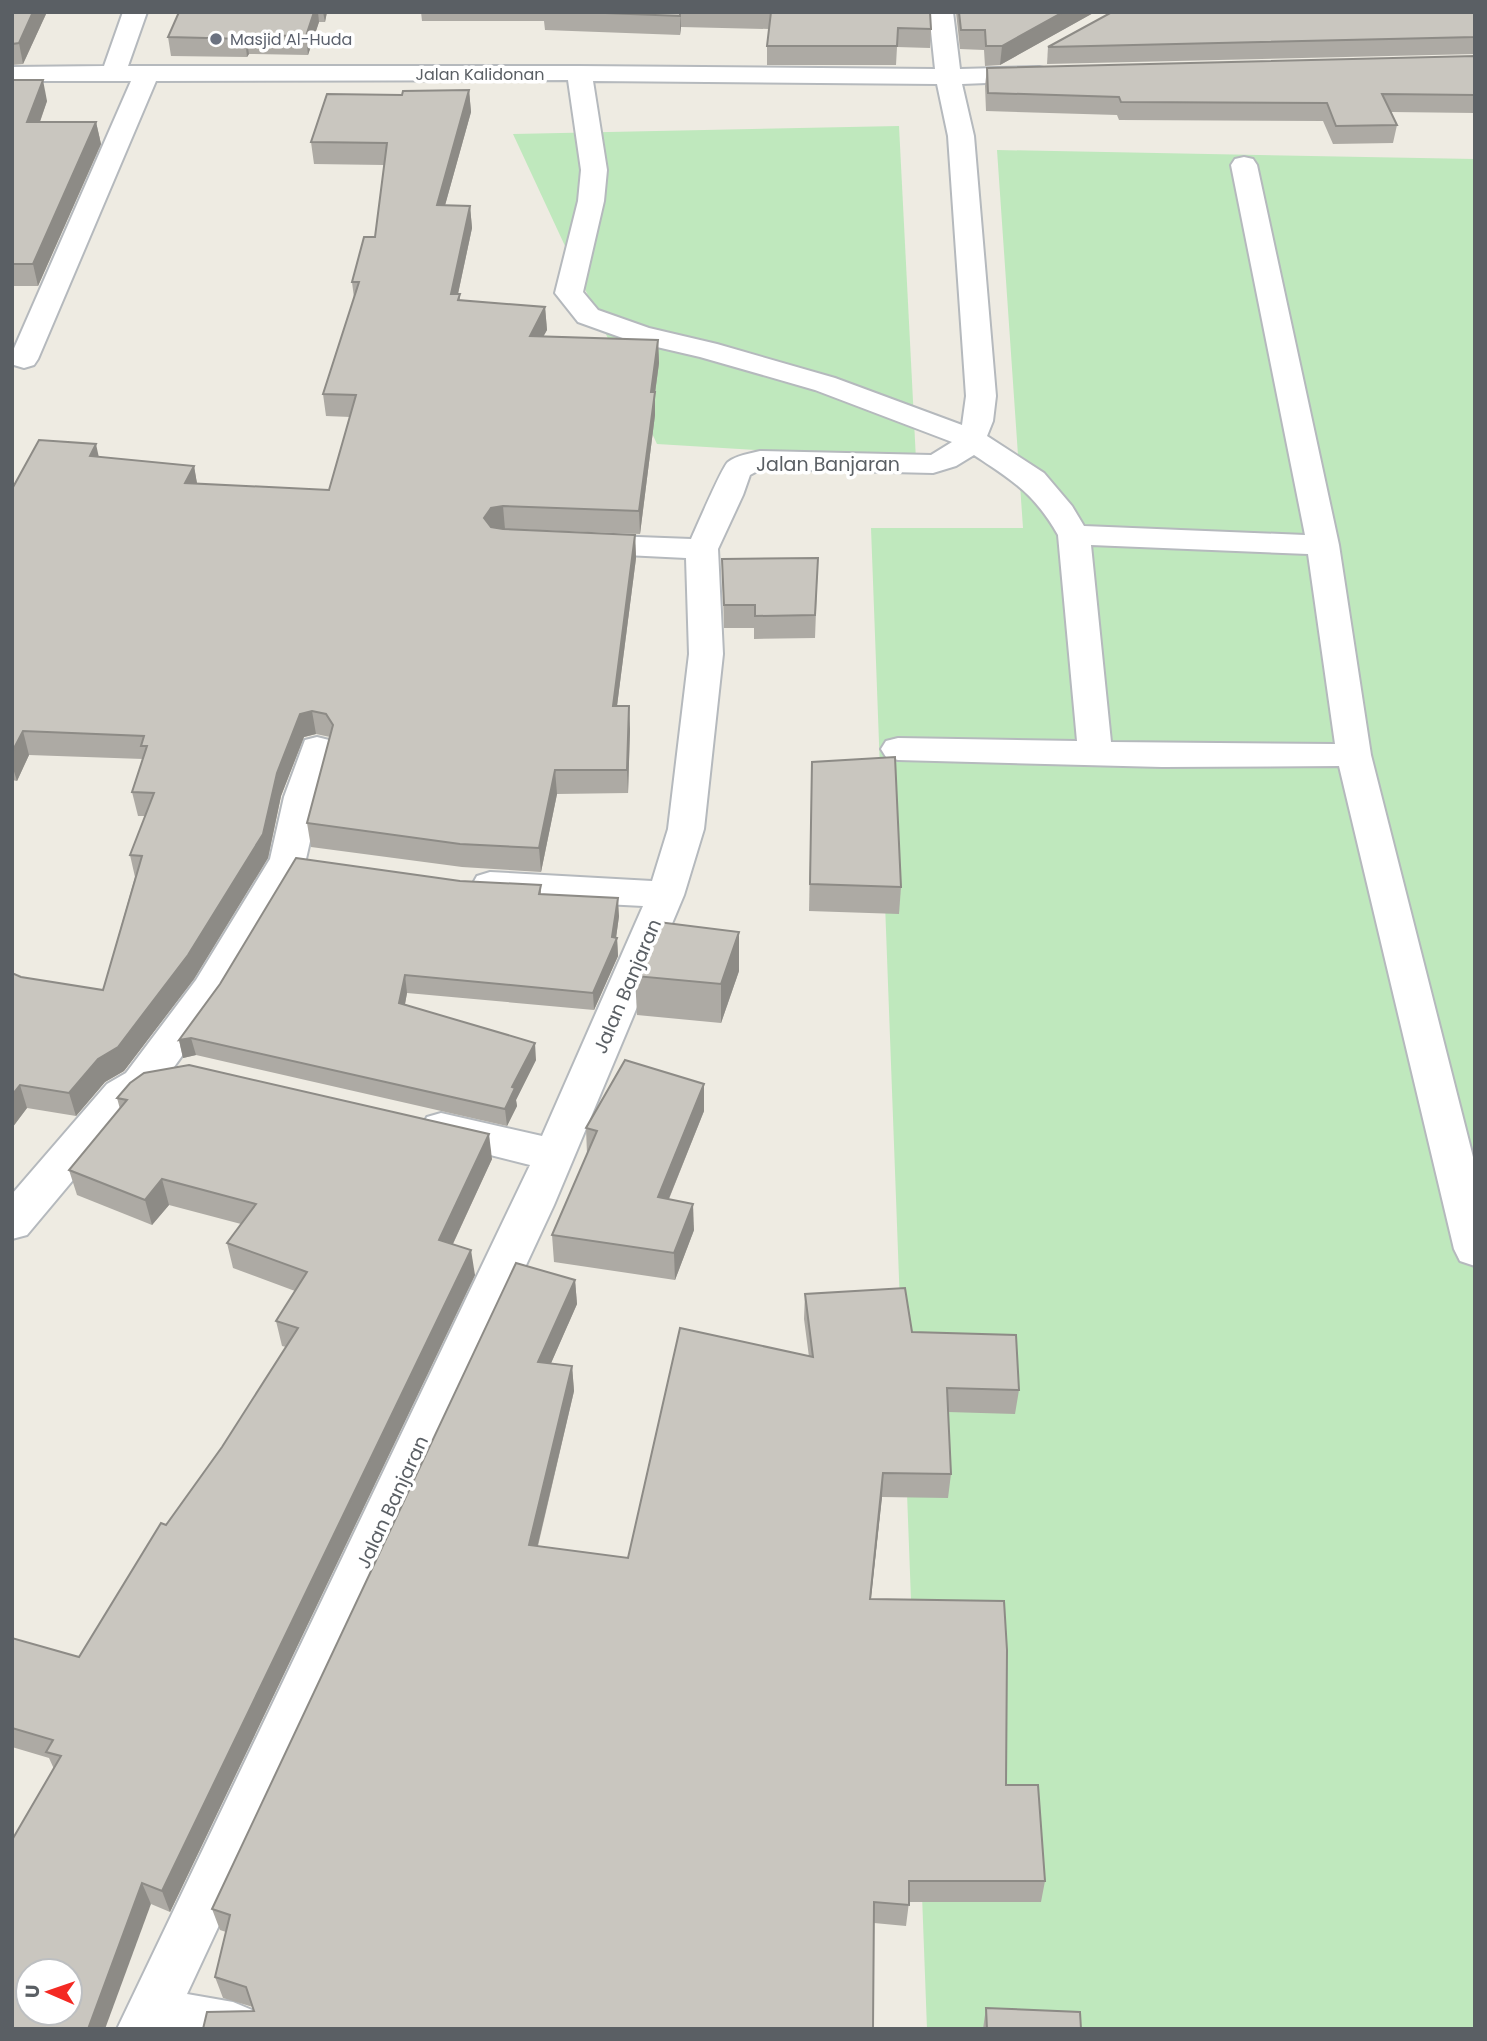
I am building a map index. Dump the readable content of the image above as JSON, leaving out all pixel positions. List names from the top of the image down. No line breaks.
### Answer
{"streets":{"street":["Jalan Kalidonan","Jalan Banjaran"]},"places":["Masjid Al-Huda"],"north":"left"}
